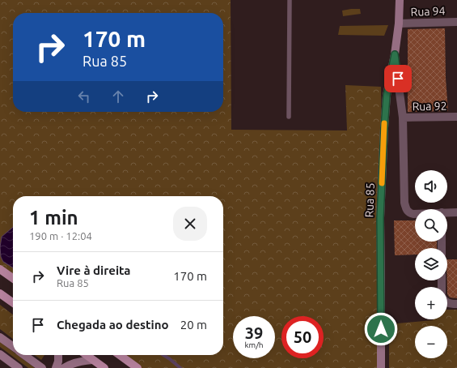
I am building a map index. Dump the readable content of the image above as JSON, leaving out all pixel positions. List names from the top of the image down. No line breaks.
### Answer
{"streets":{"main road":["Rua 85"],"street":["Rua 94","Rua 92"]},"crossings":[["Rua 94","Rua 85"],["Rua 92","Rua 85"]],"page":{"turn":["170 m","Rua 85"],"map_buttons":["+","−"],"heading":["1 min","190 m · 12:04"],"list":[{"name":"Vire à direita","note":"Rua 85","value":"170 m"},{"name":"Chegada ao destino","value":"20 m"}],"speed":"39 km/h","limit":"50"}}
